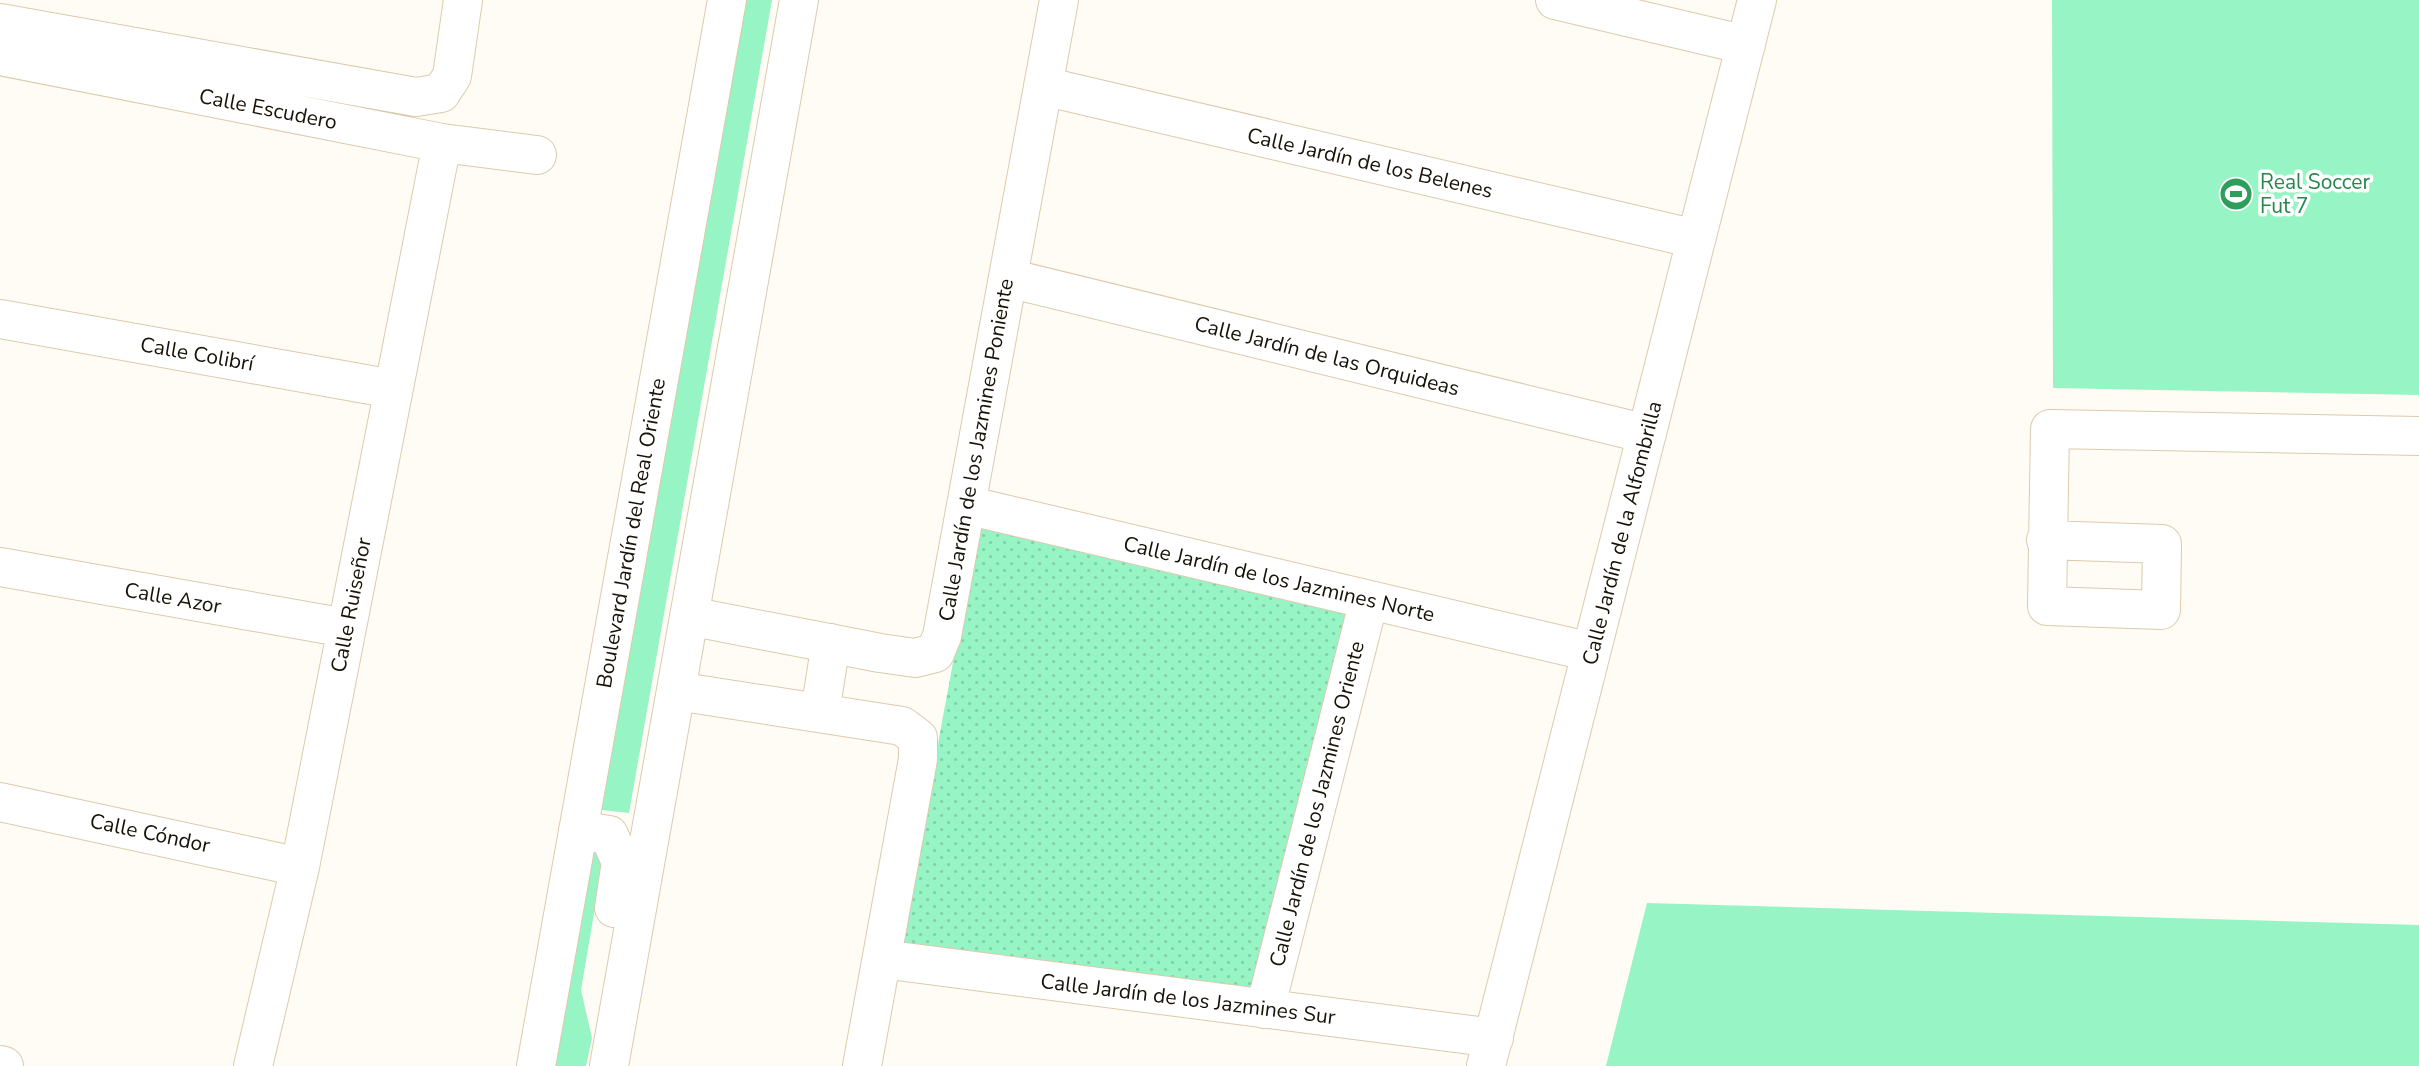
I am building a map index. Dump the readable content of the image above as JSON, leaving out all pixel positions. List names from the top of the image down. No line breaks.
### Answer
{"streets":{"street":["Calle Escudero","Calle Jardín de los Belenes","Calle Colibrí","Calle Jardín de las Orquideas","Calle Jardín de los Jazmines Poniente","Boulevard Jardín del Real Oriente","Calle Jardín de la Alfombrilla","Calle Jardín de los Jazmines Norte","Calle Azor","Calle Ruiseñor","Calle Jardín de los Jazmines Oriente","Calle Cóndor","Calle Jardín de los Jazmines Sur"]},"crossings":[["Calle Escudero","Calle Ruiseñor"],["Calle Jardín de los Belenes","Calle Jardín de los Jazmines Poniente"],["Calle Jardín de los Belenes","Calle Jardín de la Alfombrilla"],["Calle Colibrí","Calle Ruiseñor"],["Calle Jardín de las Orquideas","Calle Jardín de los Jazmines Poniente"],["Calle Jardín de las Orquideas","Calle Jardín de la Alfombrilla"],["Calle Jardín de los Jazmines Poniente","Calle Jardín de los Jazmines Norte"],["Calle Jardín de la Alfombrilla","Calle Jardín de los Jazmines Norte"],["Calle Jardín de la Alfombrilla","Calle Jardín de los Jazmines Sur"],["Calle Jardín de los Jazmines Norte","Calle Jardín de los Jazmines Oriente"],["Calle Azor","Calle Ruiseñor"],["Calle Ruiseñor","Calle Cóndor"],["Calle Jardín de los Jazmines Oriente","Calle Jardín de los Jazmines Sur"]],"places":{"sports":["Real Soccer Fut 7"]}}
